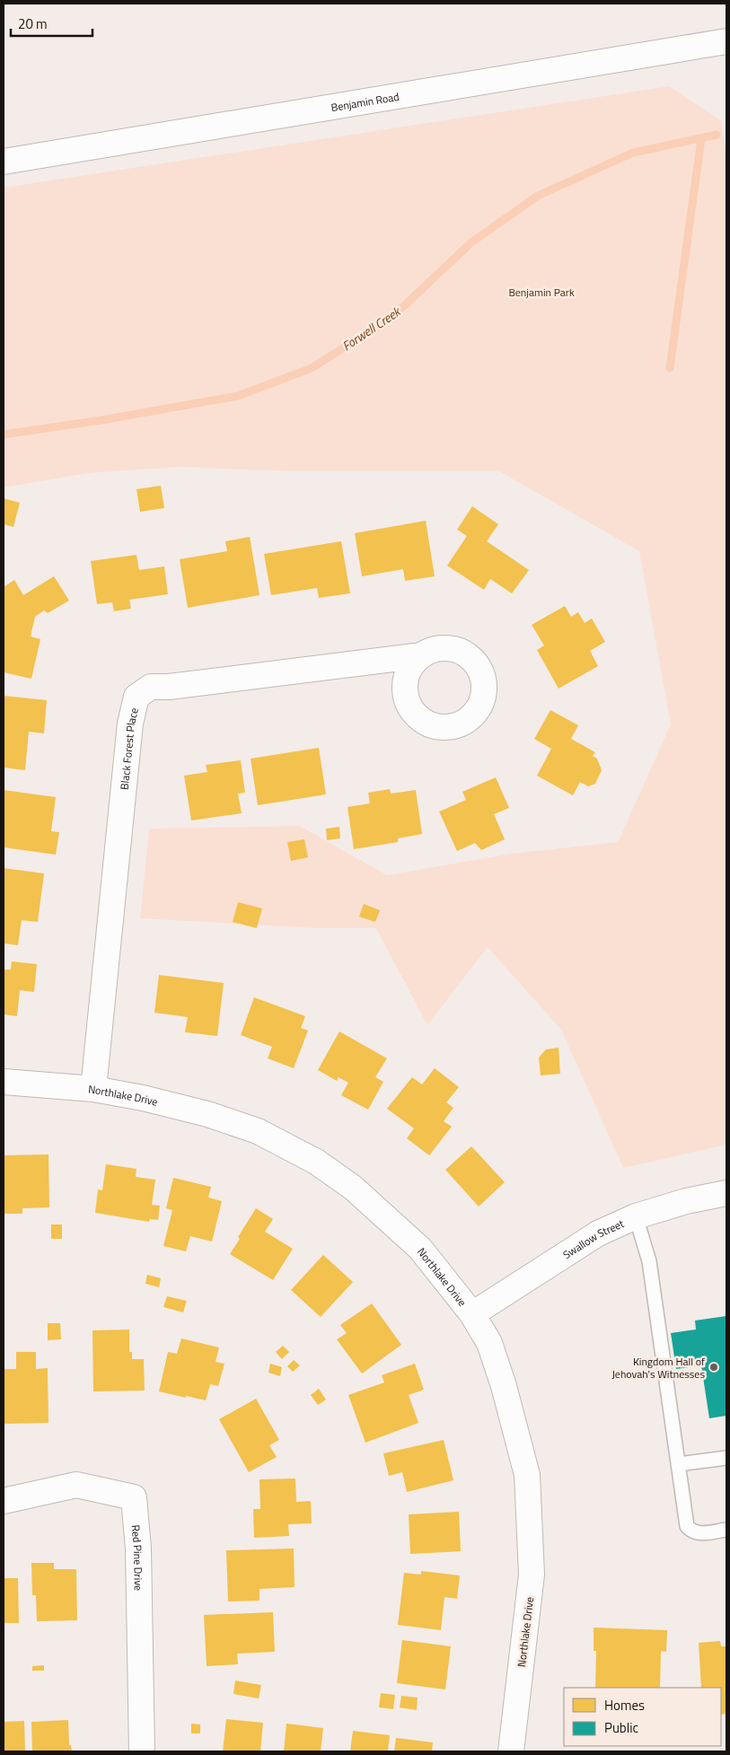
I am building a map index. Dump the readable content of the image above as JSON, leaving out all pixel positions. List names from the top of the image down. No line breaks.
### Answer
{"streets":{"street":["Benjamin Road","Black Forest Place","Northlake Drive","Swallow Street","Red Pine Drive"]},"crossings":[["Black Forest Place","Northlake Drive"],["Northlake Drive","Swallow Street"]],"water":["Forwell Creek"],"parks":["Benjamin Park"],"places":["Kingdom Hall of Jehovah's Witnesses"],"legend":["Homes","Public"],"scale_bar":"20 m"}
